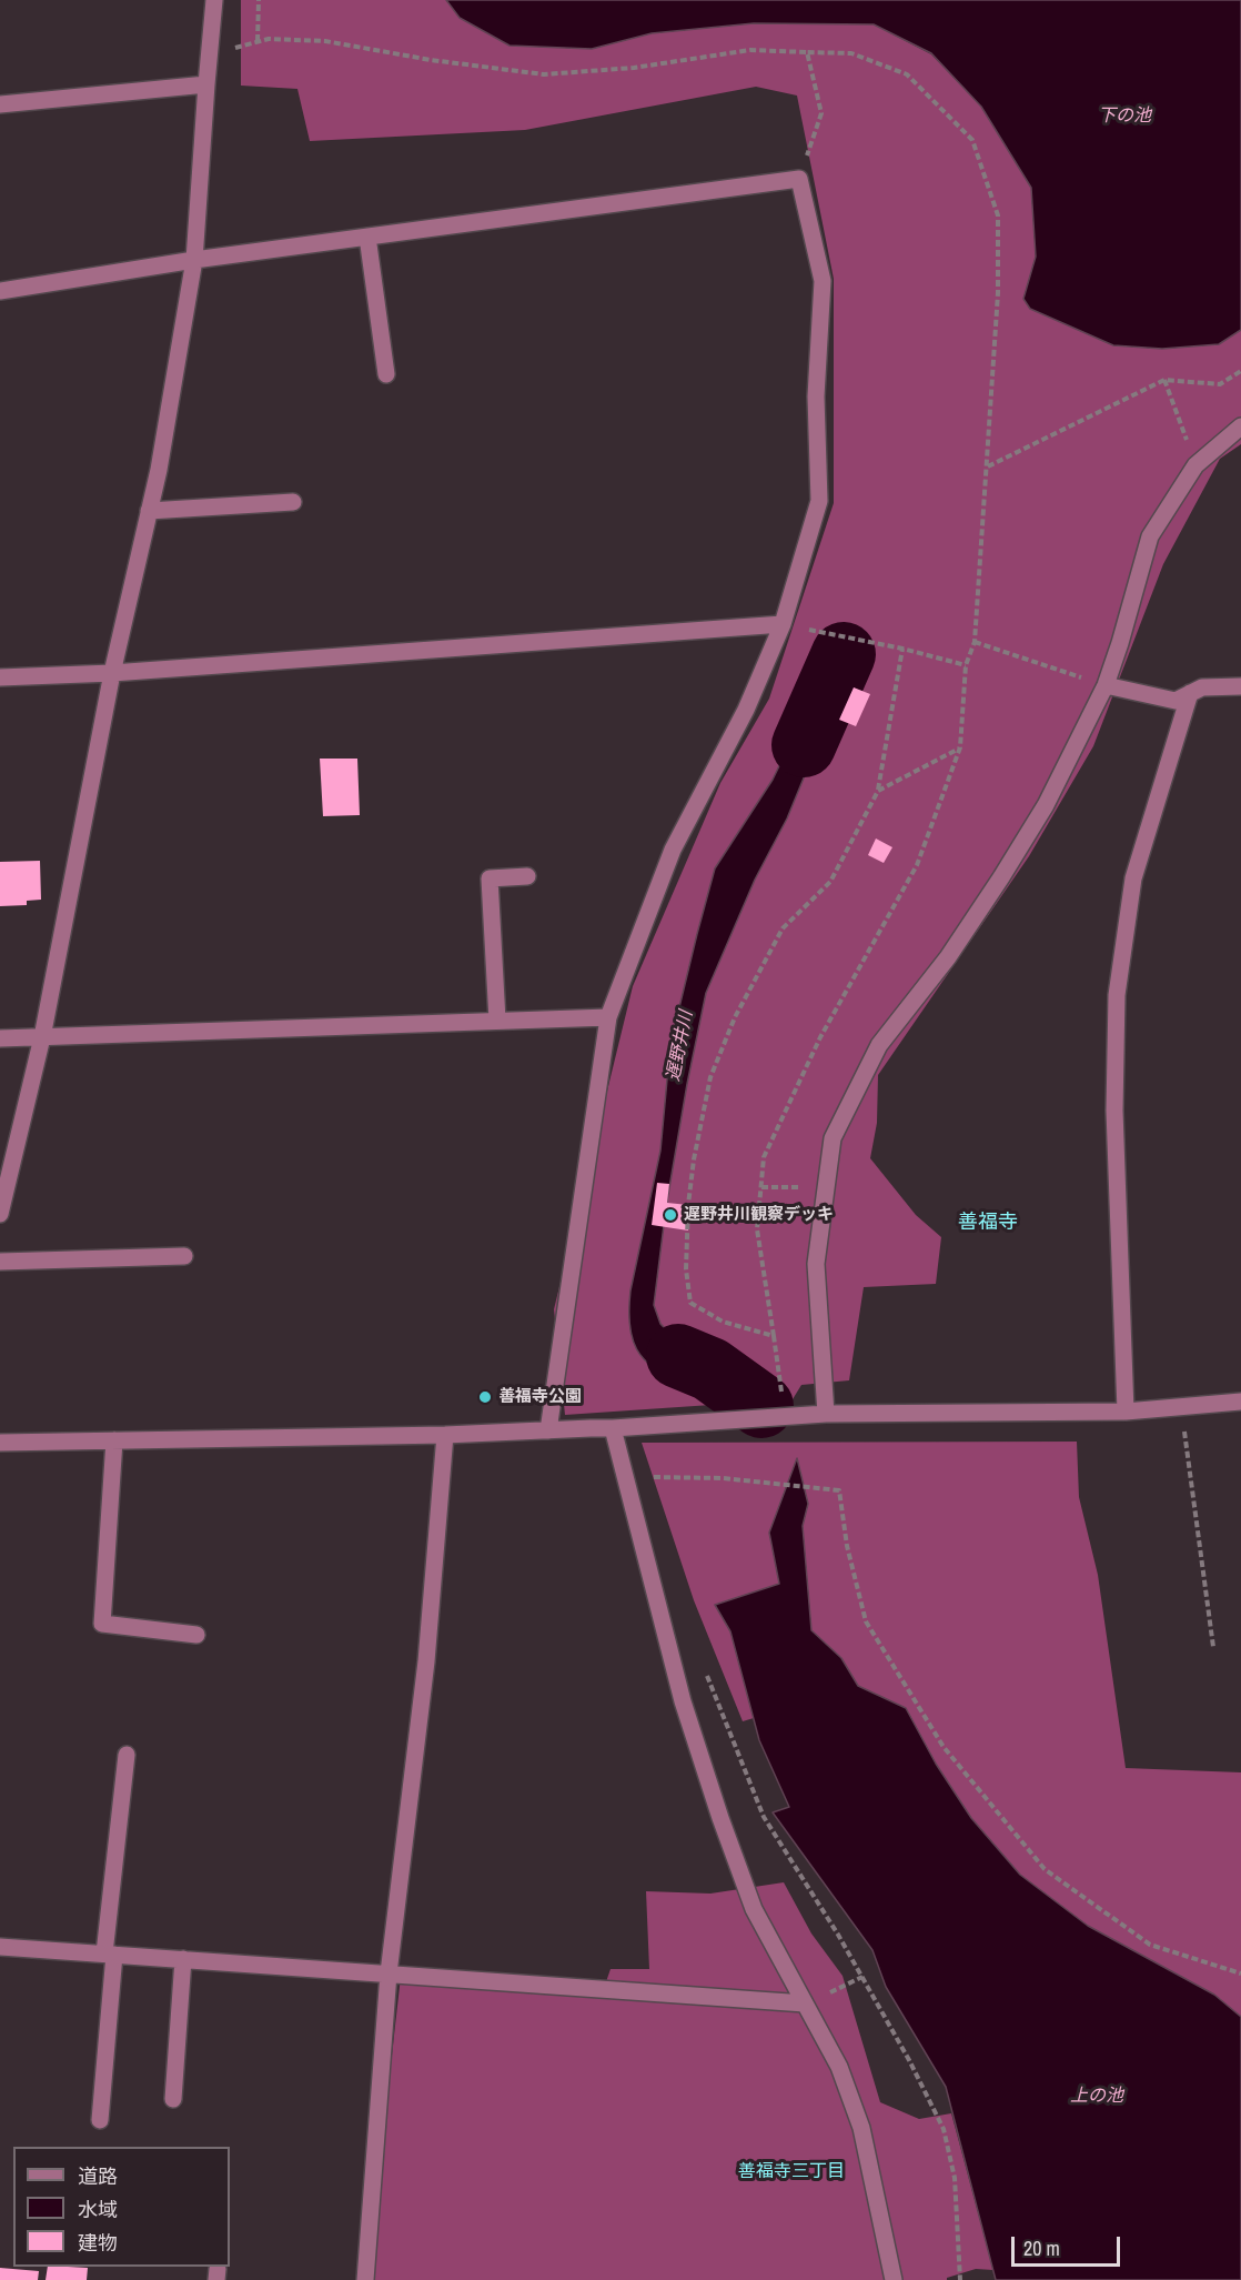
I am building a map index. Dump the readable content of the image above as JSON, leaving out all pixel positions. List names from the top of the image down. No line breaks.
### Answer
{"districts":["善福寺","善福寺三丁目"],"water":["下の池","遅野井川","上の池"],"places":["遅野井川観察デッキ","善福寺公園"],"legend":["道路","水域","建物"],"scale_bar":"20 m"}
